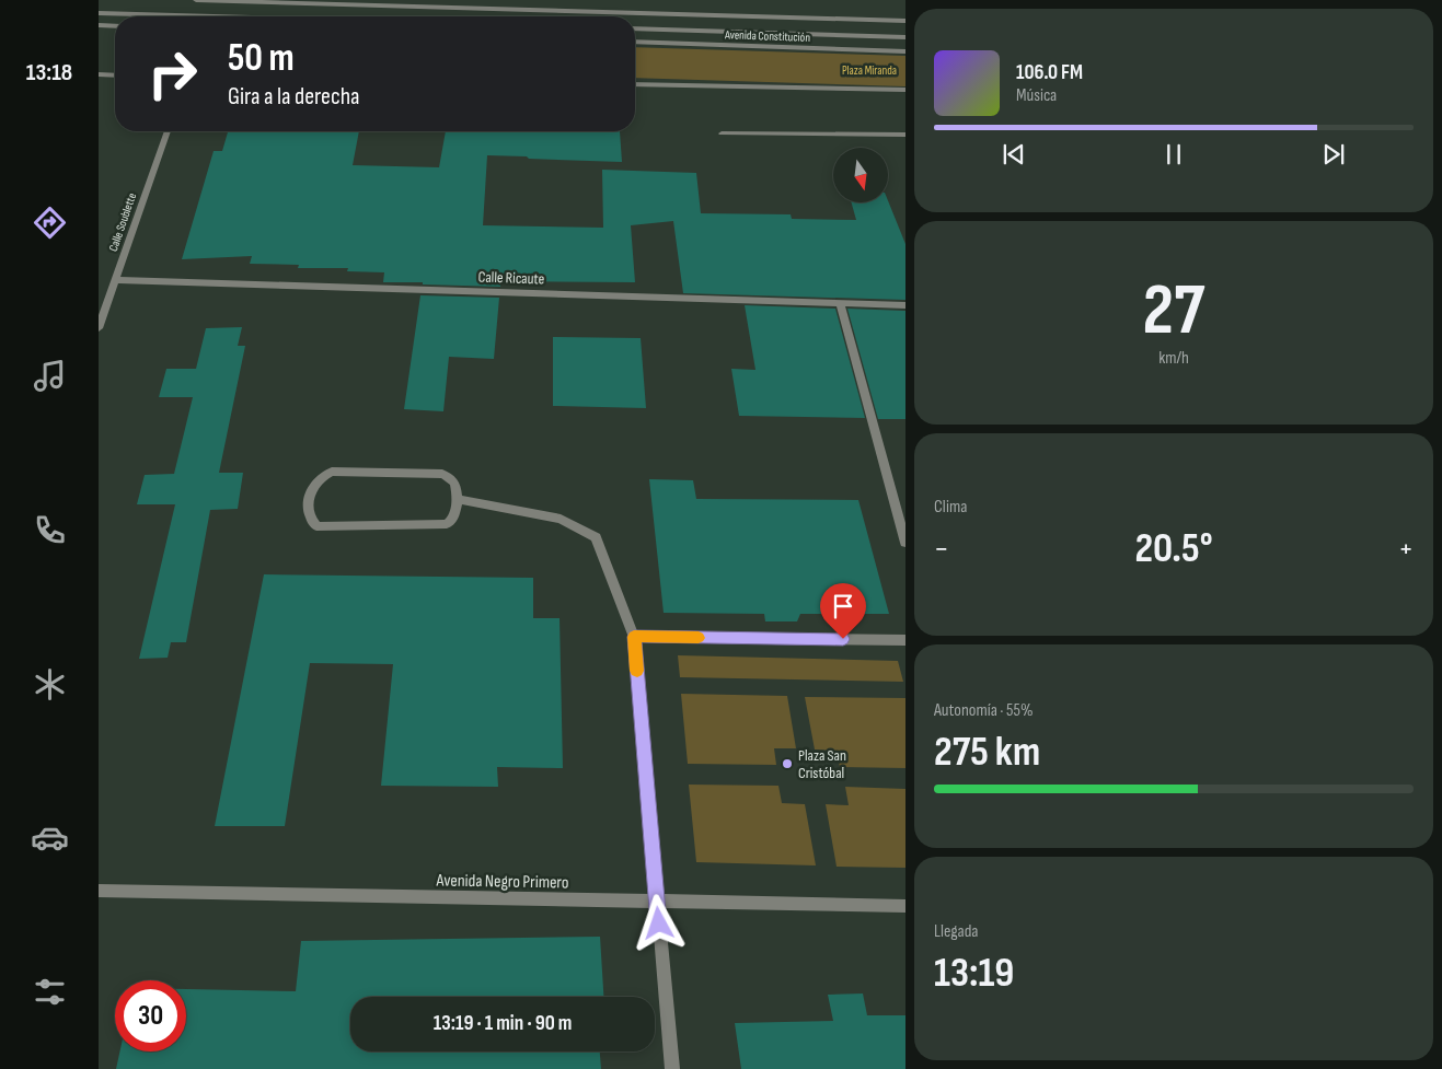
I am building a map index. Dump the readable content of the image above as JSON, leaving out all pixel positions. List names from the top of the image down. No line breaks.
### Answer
{"streets":{"street":["Avenida Constitución","Calle Soublette","Calle Ricaute","Avenida Negro Primero"]},"crossings":[["Calle Soublette","Calle Ricaute"]],"parks":["Plaza Miranda"],"places":["Plaza San Cristóbal"],"north":"bottom","page":{"tabs":"13:18","turn":["50 m","Gira a la derecha"],"song":["106.0 FM","Música"],"tile":[["27","km/h"],"Clima",["Autonomía · 55%","275 km"],["Llegada","13:19"]],"heat":["−","20.5°","+"],"limit":"30","trip":"13:19 · 1 min · 90 m"}}
